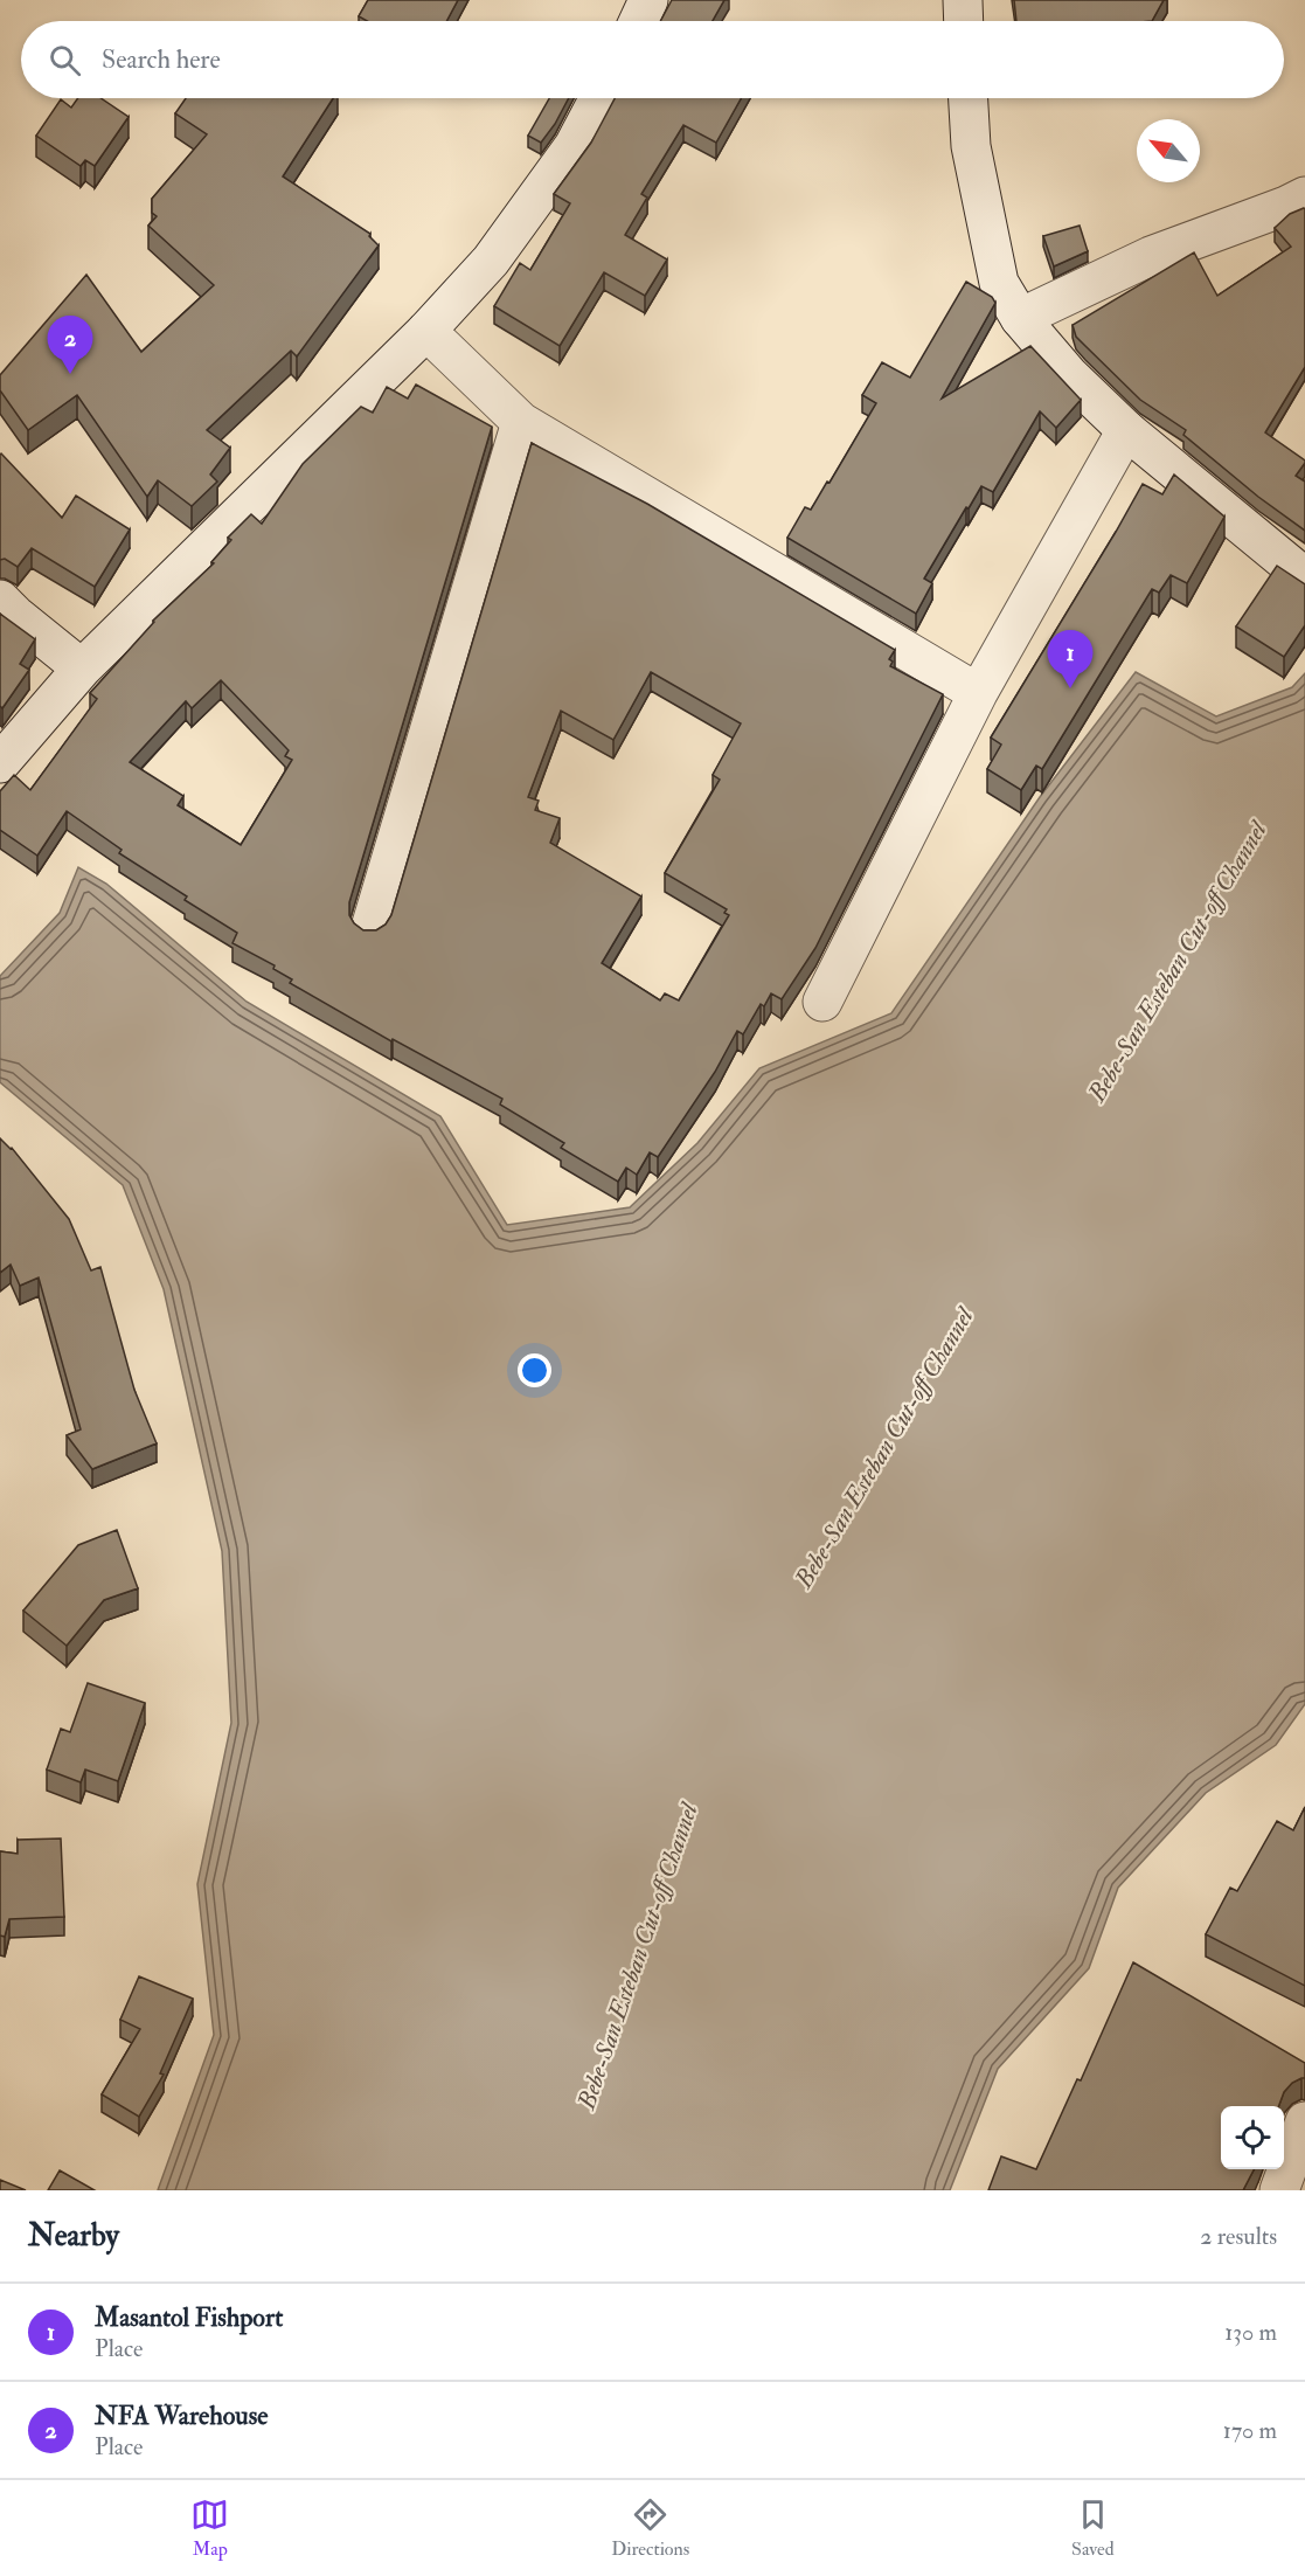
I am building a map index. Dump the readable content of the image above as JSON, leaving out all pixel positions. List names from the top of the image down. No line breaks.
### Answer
{"water":["Bebe-San Esteban Cut-off Channel"],"north":"top left","page":{"search":"Search here","pins":["2","1"],"heading":["Nearby","2 results"],"list":[{"mark":"1","name":"Masantol Fishport","note":"Place","value":"130 m"},{"mark":"2","name":"NFA Warehouse","note":"Place","value":"170 m"}],"nav":["Map","Directions","Saved"]}}
